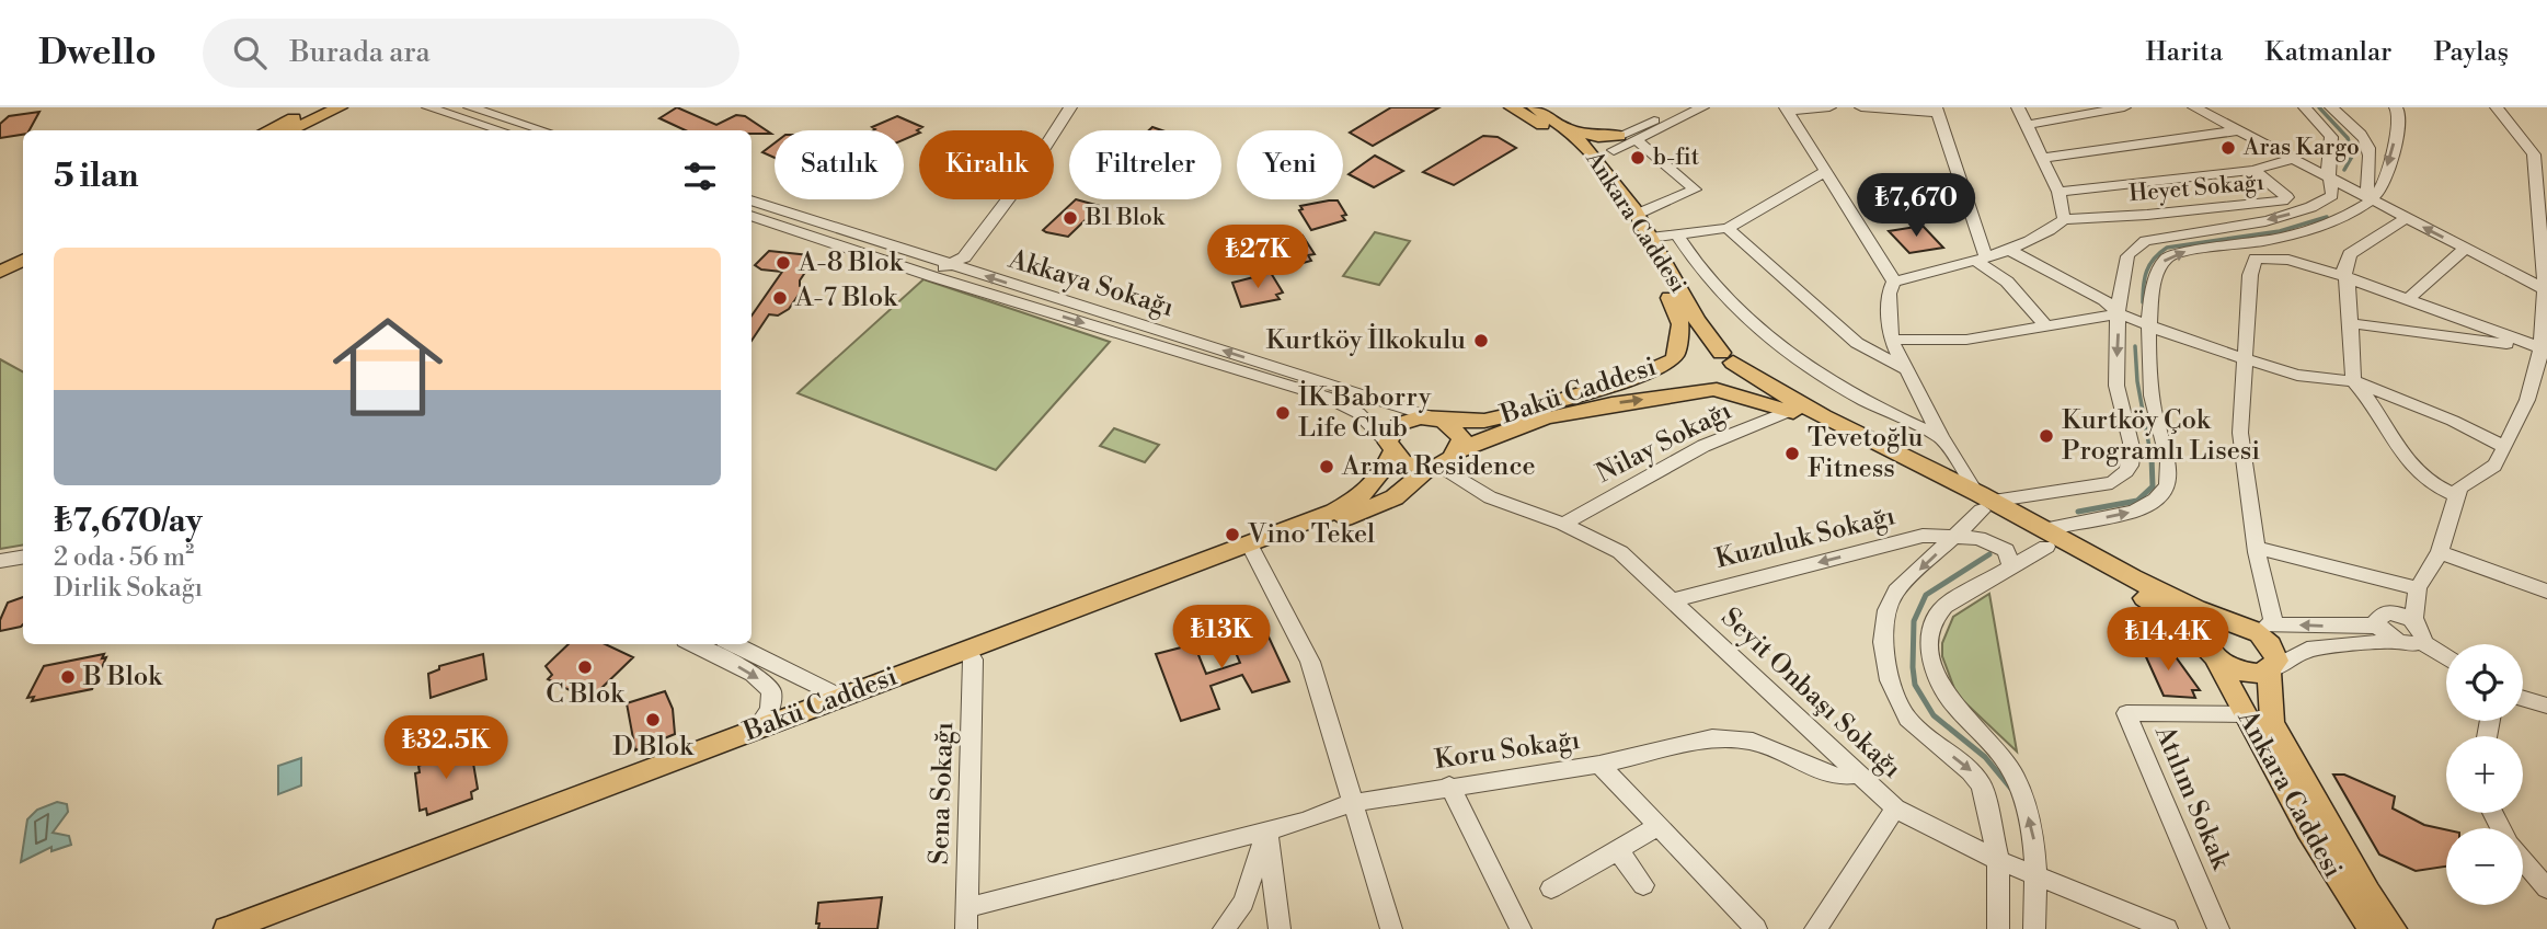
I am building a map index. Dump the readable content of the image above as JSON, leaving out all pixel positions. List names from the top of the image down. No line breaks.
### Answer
{"streets":{"main road":["Ankara Caddesi","Bakü Caddesi"],"street":["Heyet Sokağı","Akkaya Sokağı","Nilay Sokağı","Kuzuluk Sokağı","Seyit Onbaşı Sokağı","Koru Sokağı","Sena Sokağı","Atılım Sokak"]},"crossings":[["Ankara Caddesi","Bakü Caddesi"],["Ankara Caddesi","Nilay Sokağı"],["Ankara Caddesi","Atılım Sokak"],["Akkaya Sokağı","Bakü Caddesi"],["Akkaya Sokağı","Seyit Onbaşı Sokağı"],["Bakü Caddesi","Seyit Onbaşı Sokağı"],["Bakü Caddesi","Sena Sokağı"],["Nilay Sokağı","Seyit Onbaşı Sokağı"],["Kuzuluk Sokağı","Seyit Onbaşı Sokağı"],["Seyit Onbaşı Sokağı","Koru Sokağı"],["Koru Sokağı","Sena Sokağı"]],"one_way":["Kuzuluk Sokağı"],"places":["Aras Kargo","b-fit","B1 Blok","A-8 Blok","A-7 Blok","Kurtköy İlkokulu","İK Baborry Life Club","Kurtköy Çok Programlı Lisesi","Tevetoğlu Fitness","Arma Residence","Vino Tekel","C Blok","B Blok","D Blok"],"page":{"header":"Dwello","search":"Burada ara","nav":["Harita","Katmanlar","Paylaş"],"chip":["Satılık","Kiralık","Filtreler","Yeni"],"heading":"5 ilan","price":["₺7,670","₺27K","₺13K","₺14.4K","₺32.5K"],"list":[{"name":"₺7,670/ay","note":"2 oda · 56 m² · Dirlik Sokağı"}],"map_buttons":["+","−"]}}
